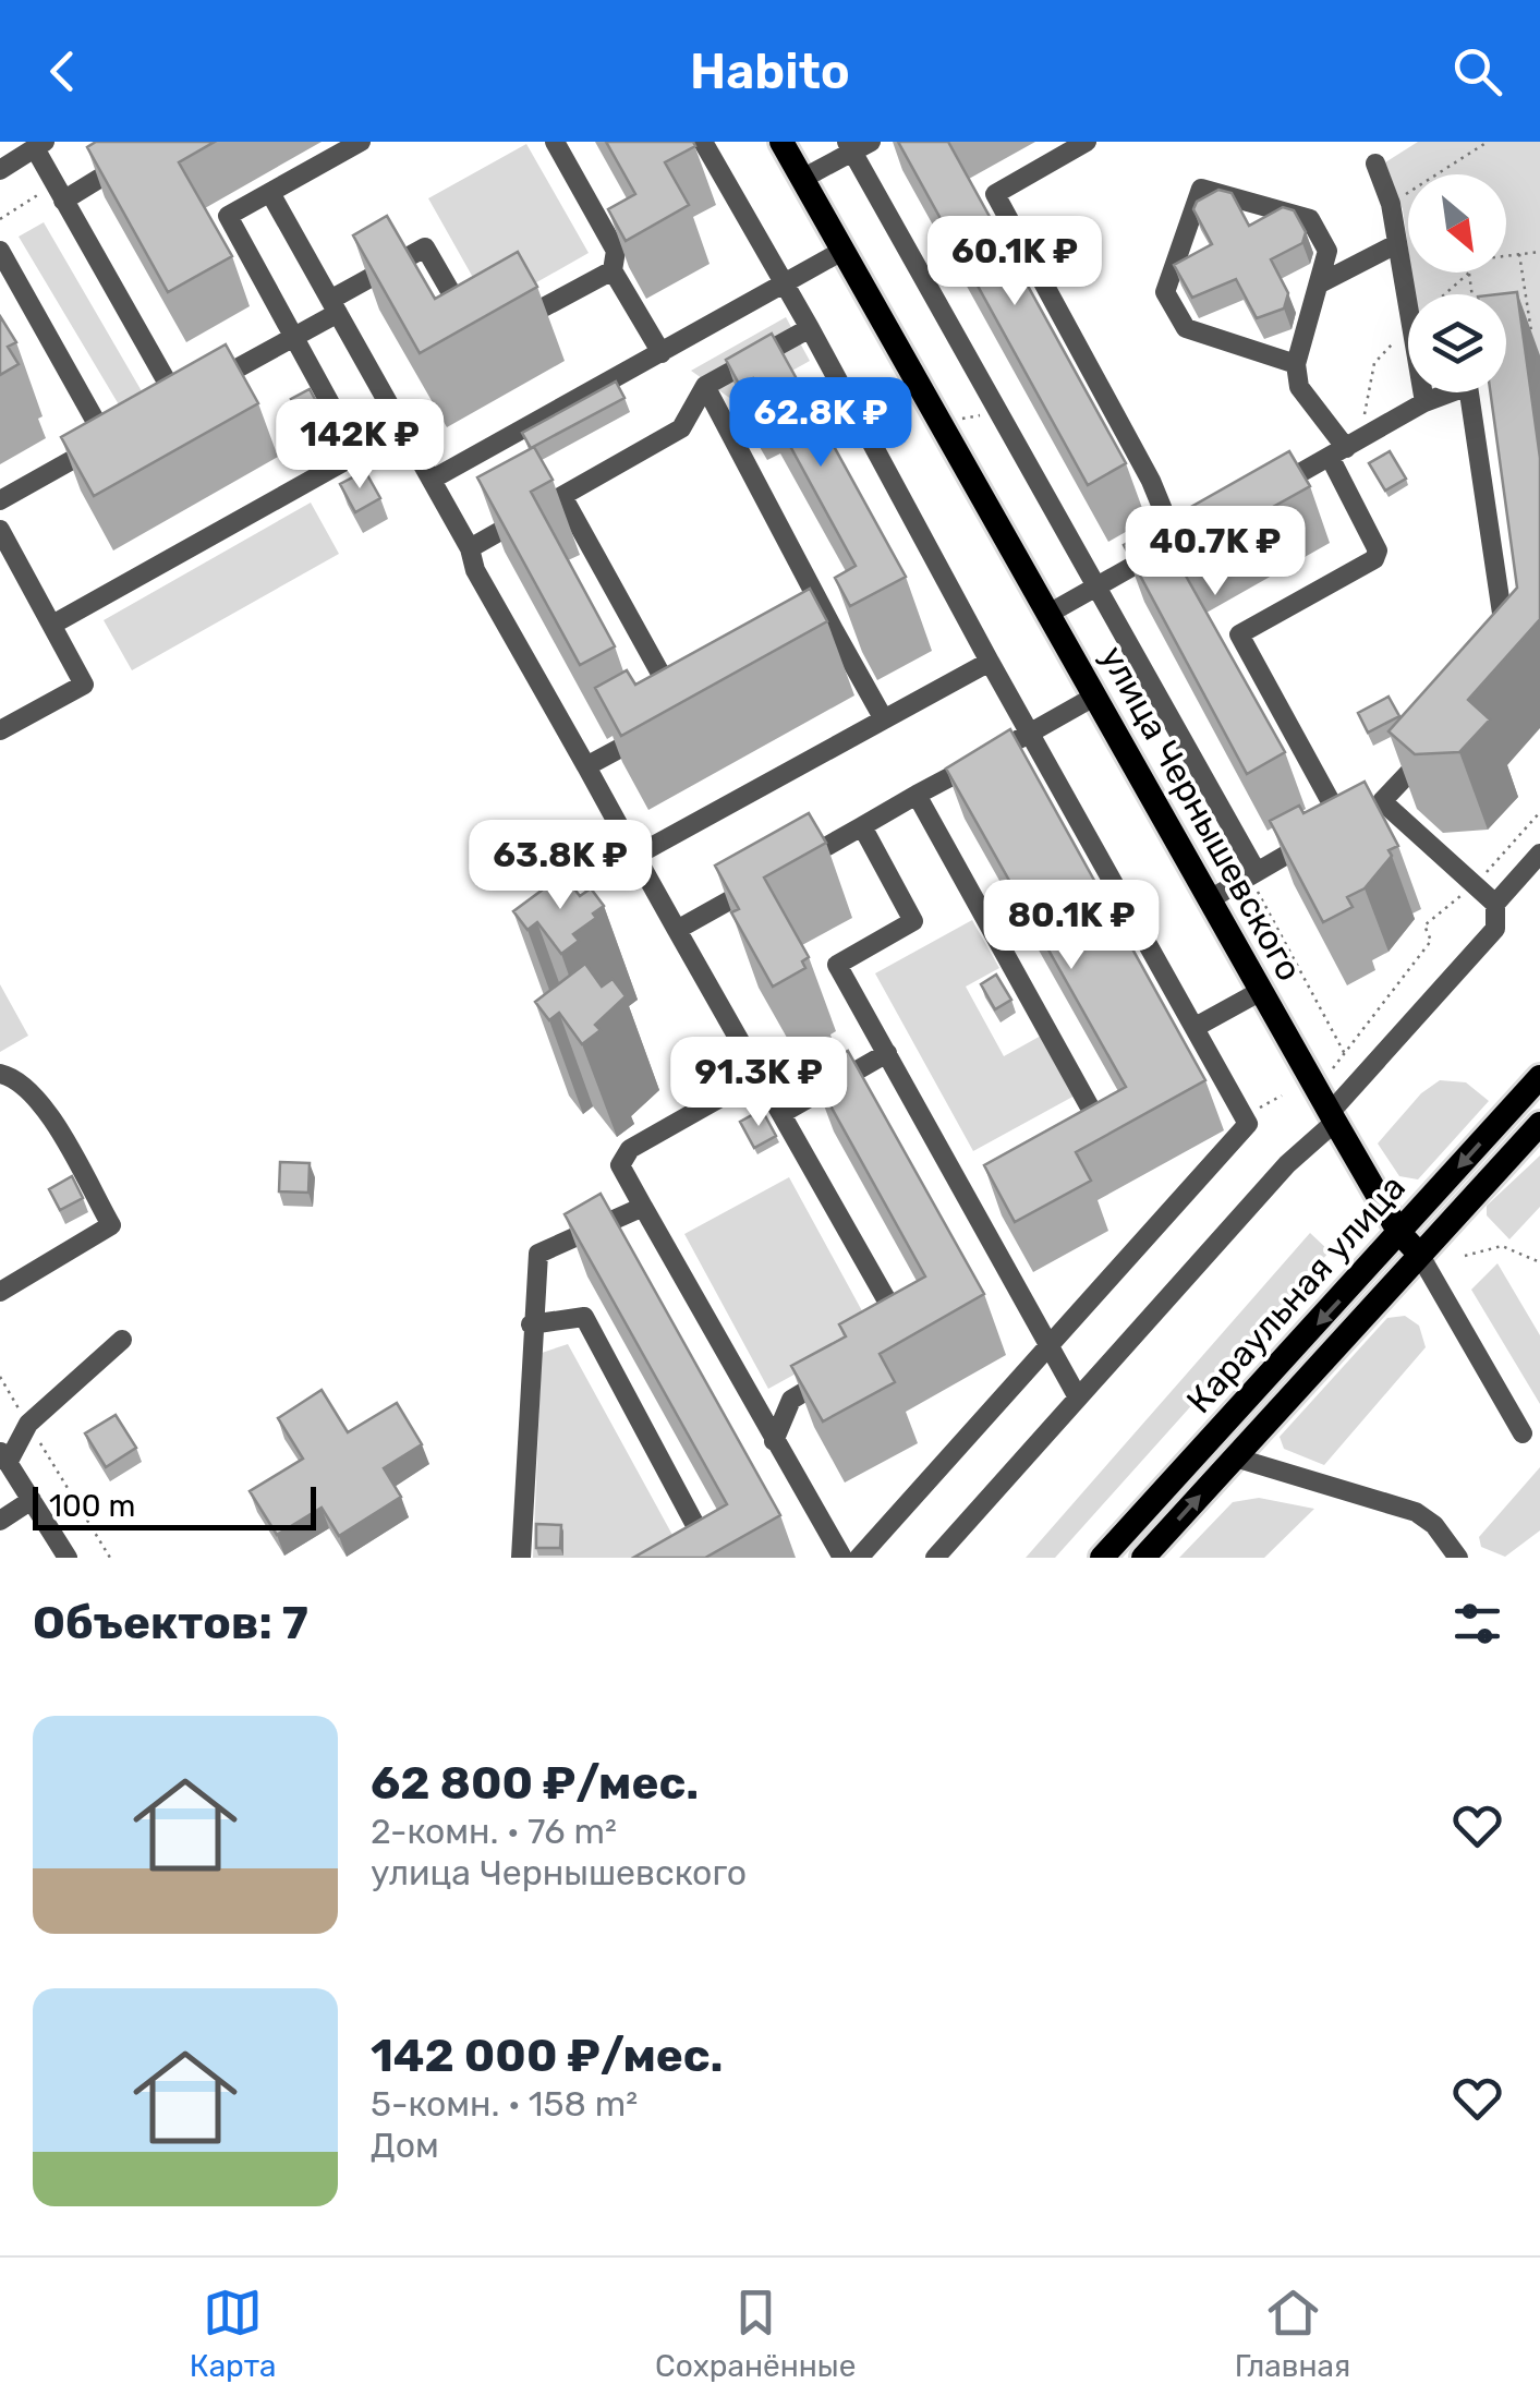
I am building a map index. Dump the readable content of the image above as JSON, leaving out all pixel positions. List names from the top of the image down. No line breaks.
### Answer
{"streets":{"main road":["улица Чернышевского","Караульная улица"]},"crossings":[["улица Чернышевского","Караульная улица"]],"scale_bar":"100 m","north":"bottom right","page":{"header":"Habito","price":["60.1K ₽","62.8K ₽","142K ₽","40.7K ₽","63.8K ₽","80.1K ₽","91.3K ₽"],"scale":"100 m","heading":"Объектов: 7","list":[{"name":"62 800 ₽/мес.","note":"2-комн. · 76 m² · улица Чернышевского"},{"name":"142 000 ₽/мес.","note":"5-комн. · 158 m² · Дом"}],"tabs":["Карта","Сохранённые","Главная"]}}
